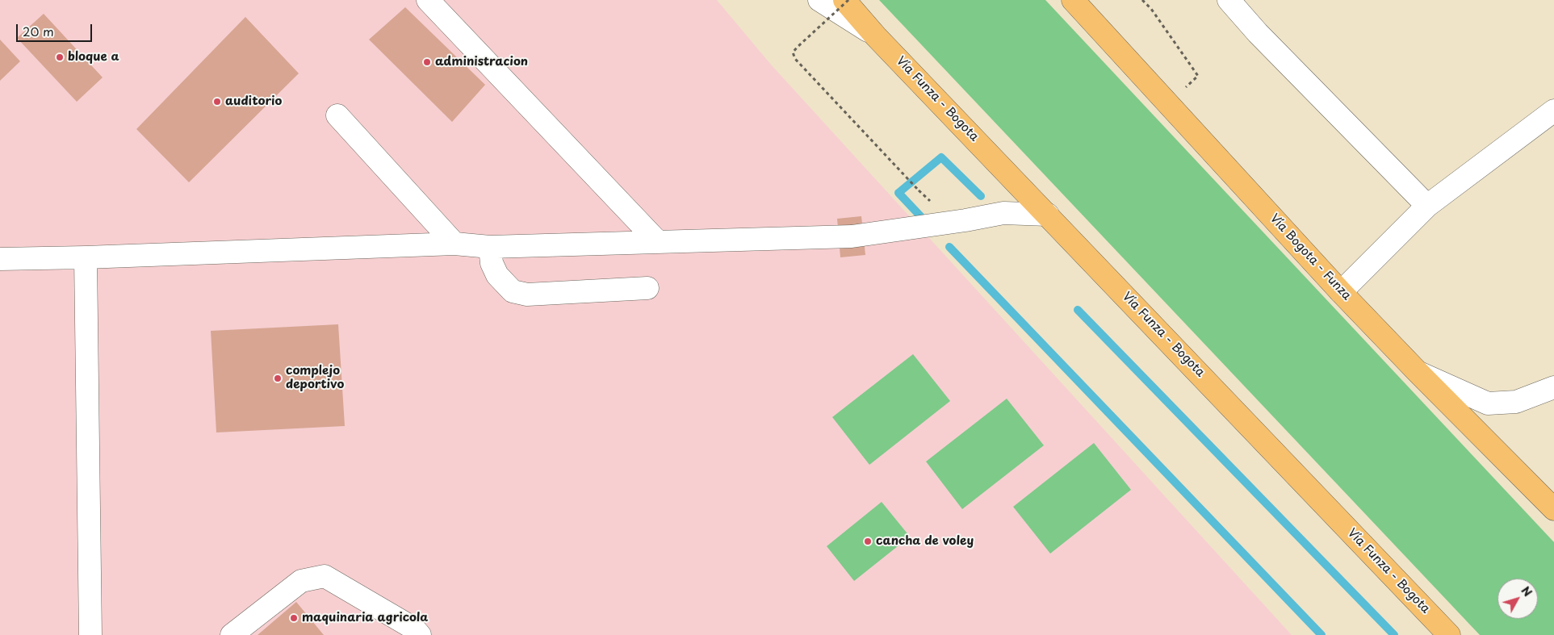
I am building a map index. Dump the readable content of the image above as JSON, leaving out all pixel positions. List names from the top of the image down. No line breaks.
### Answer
{"streets":{"main road":["Vía Funza - Bogota","Vía Bogota - Funza"]},"places":["bloque a","administracion","auditorio","complejo deportivo","cancha de voley","maquinaria agricola"],"scale_bar":"20 m","north":"top right"}
